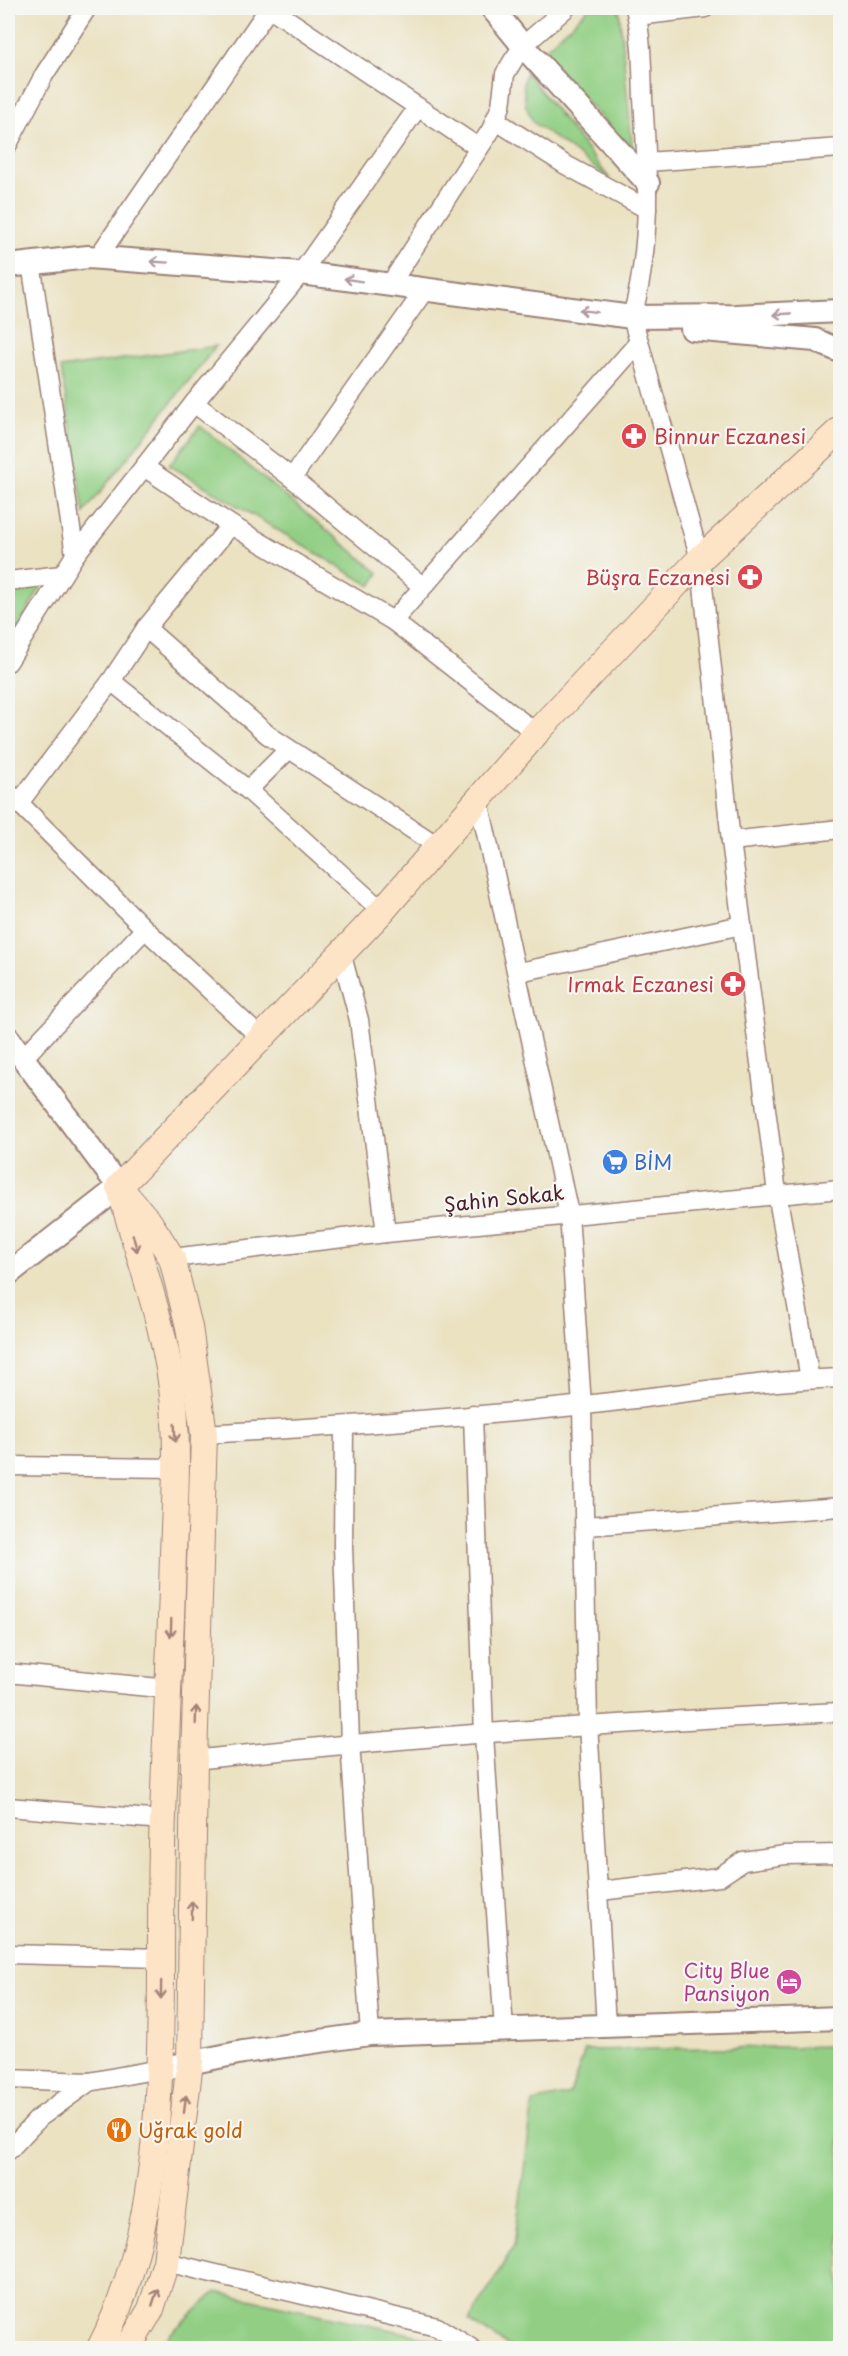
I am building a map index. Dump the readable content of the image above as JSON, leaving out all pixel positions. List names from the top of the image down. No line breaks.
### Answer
{"streets":{"street":["Şahin Sokak"]},"places":{"pharmacy":["Binnur Eczanesi","Büşra Eczanesi","Irmak Eczanesi"],"supermarket":["BİM"],"hotel":["City Blue Pansiyon"],"restaurant":["Uğrak gold"]}}
